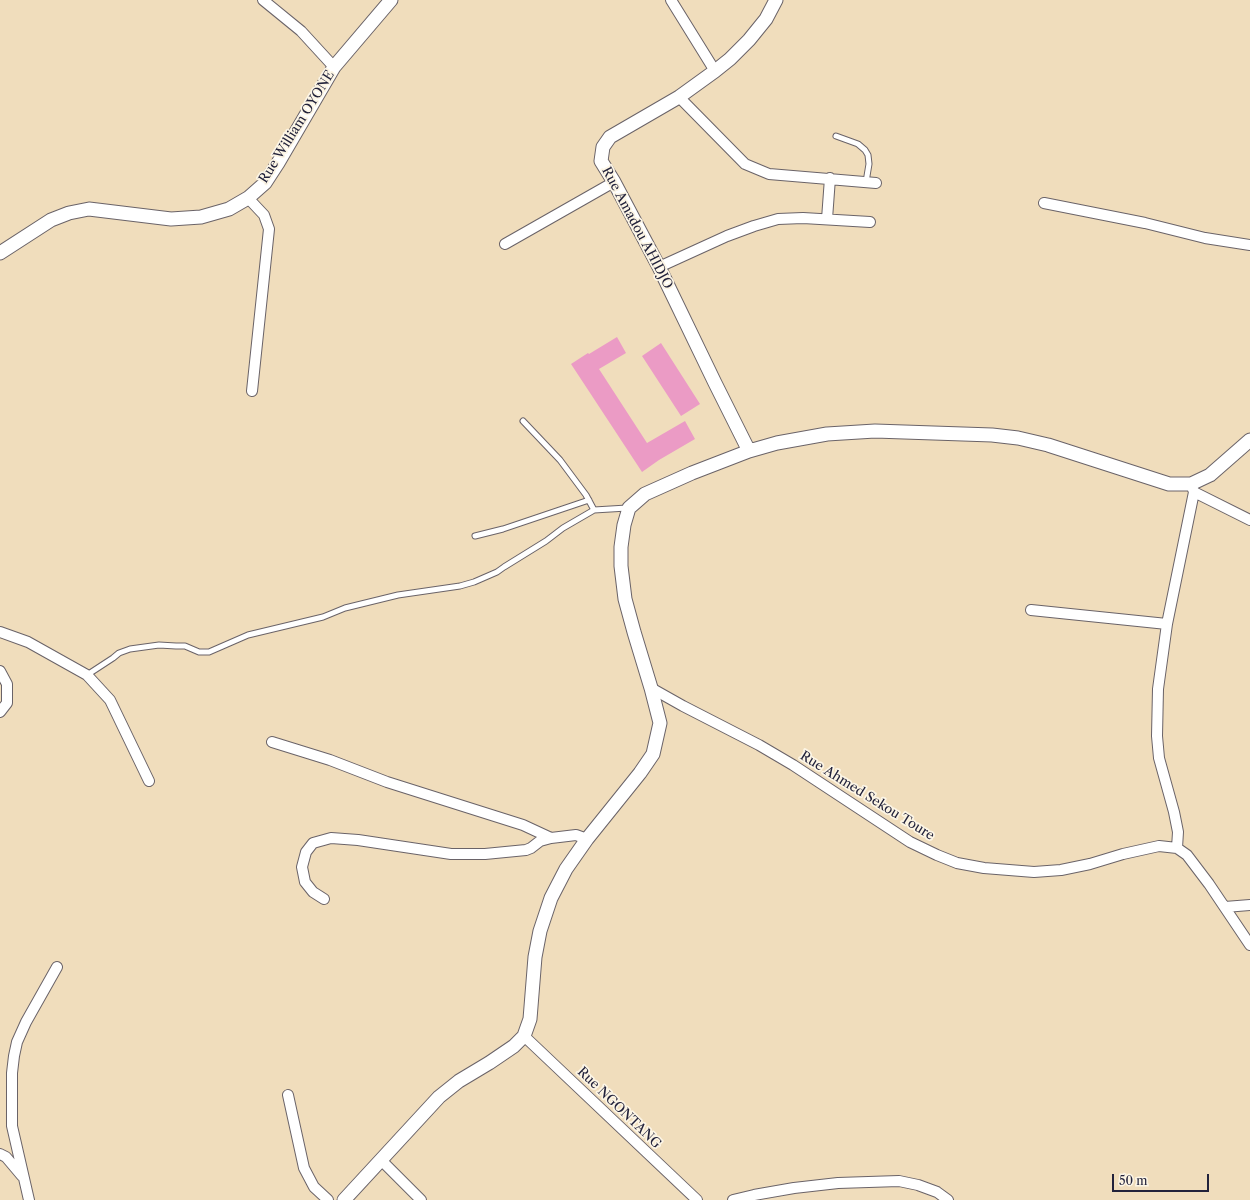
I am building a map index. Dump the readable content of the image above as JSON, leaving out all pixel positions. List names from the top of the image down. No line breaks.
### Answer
{"streets":{"street":["Rue William OYONE","Rue Amadou AHIDJO","Rue Ahmed Sekou Toure","Rue NGONTANG"]},"scale_bar":"50 m"}
